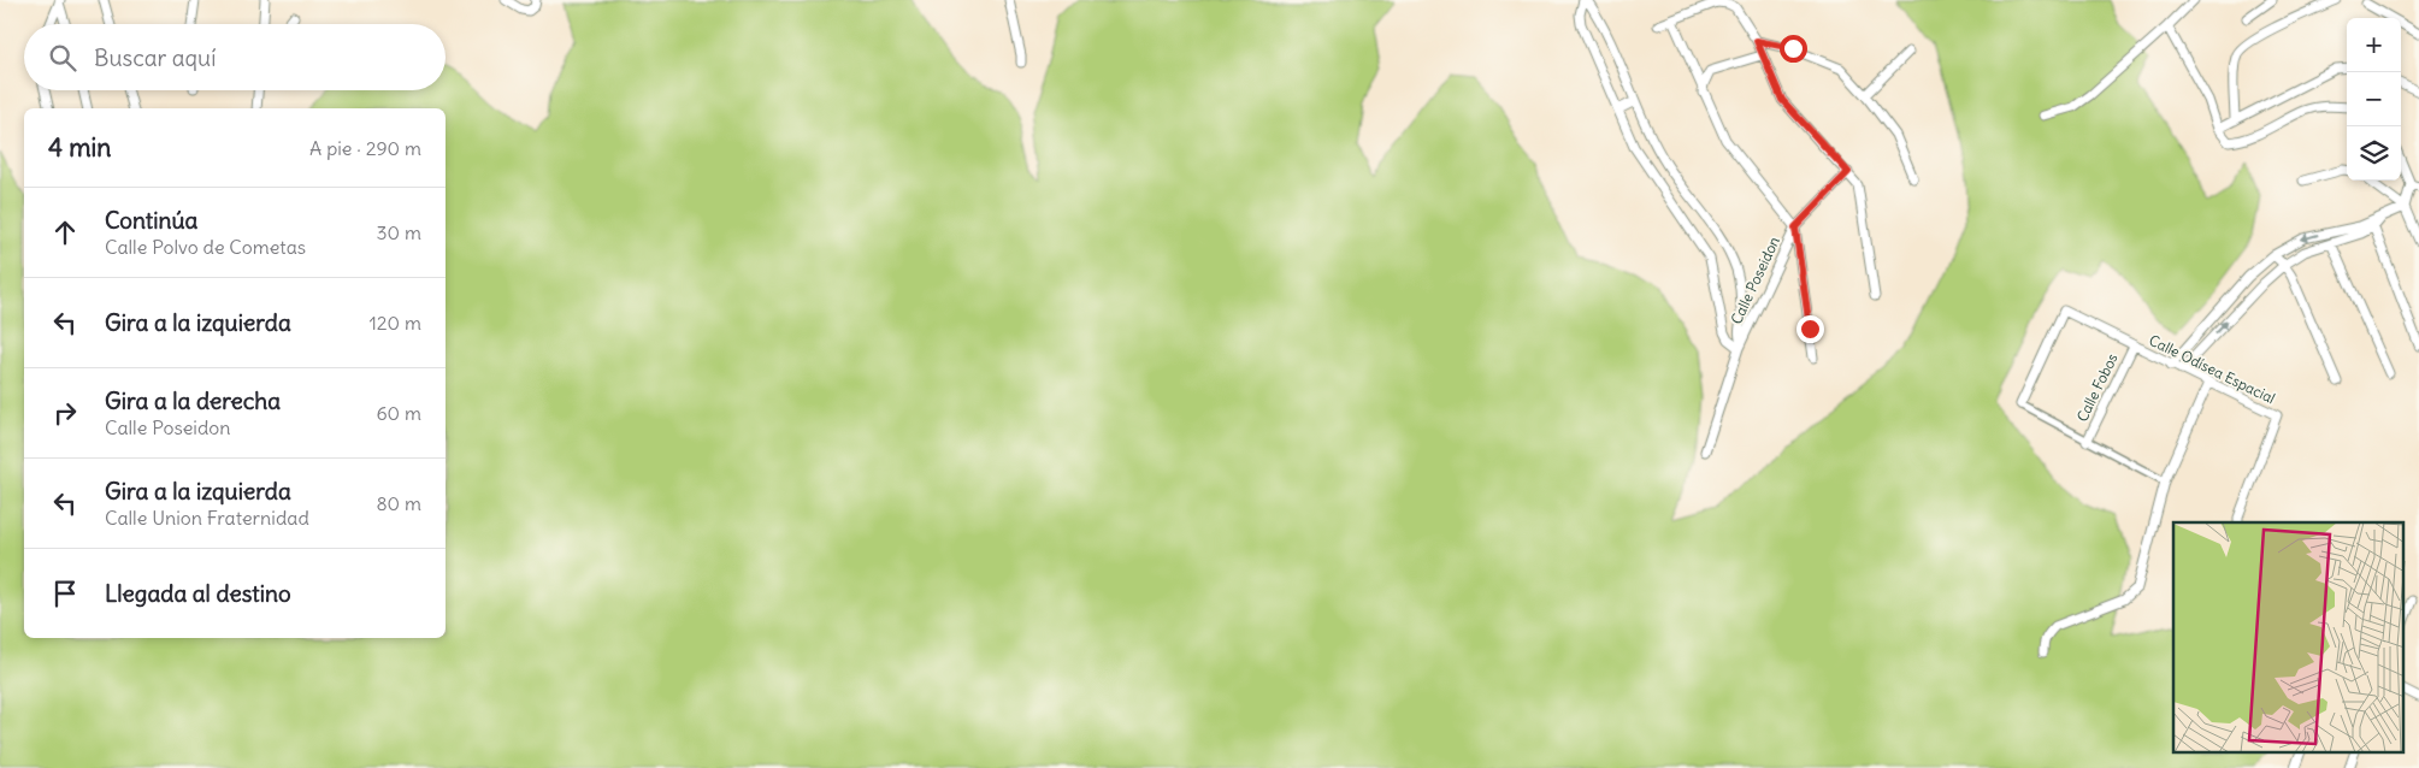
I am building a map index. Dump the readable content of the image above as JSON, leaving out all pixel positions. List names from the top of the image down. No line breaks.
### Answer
{"streets":{"street":["Calle Poseidon","Calle Odísea Espacial","Calle Fobos"]},"crossings":[["Calle Odísea Espacial","Calle Fobos"]],"page":{"map_buttons":["+","−"],"search":"Buscar aquí","heading":["4 min","A pie · 290 m"],"list":[["Continúa","Calle Polvo de Cometas","30 m"],["Gira a la izquierda","120 m"],["Gira a la derecha","Calle Poseidon","60 m"],["Gira a la izquierda","Calle Union Fraternidad","80 m"],"Llegada al destino"]}}
